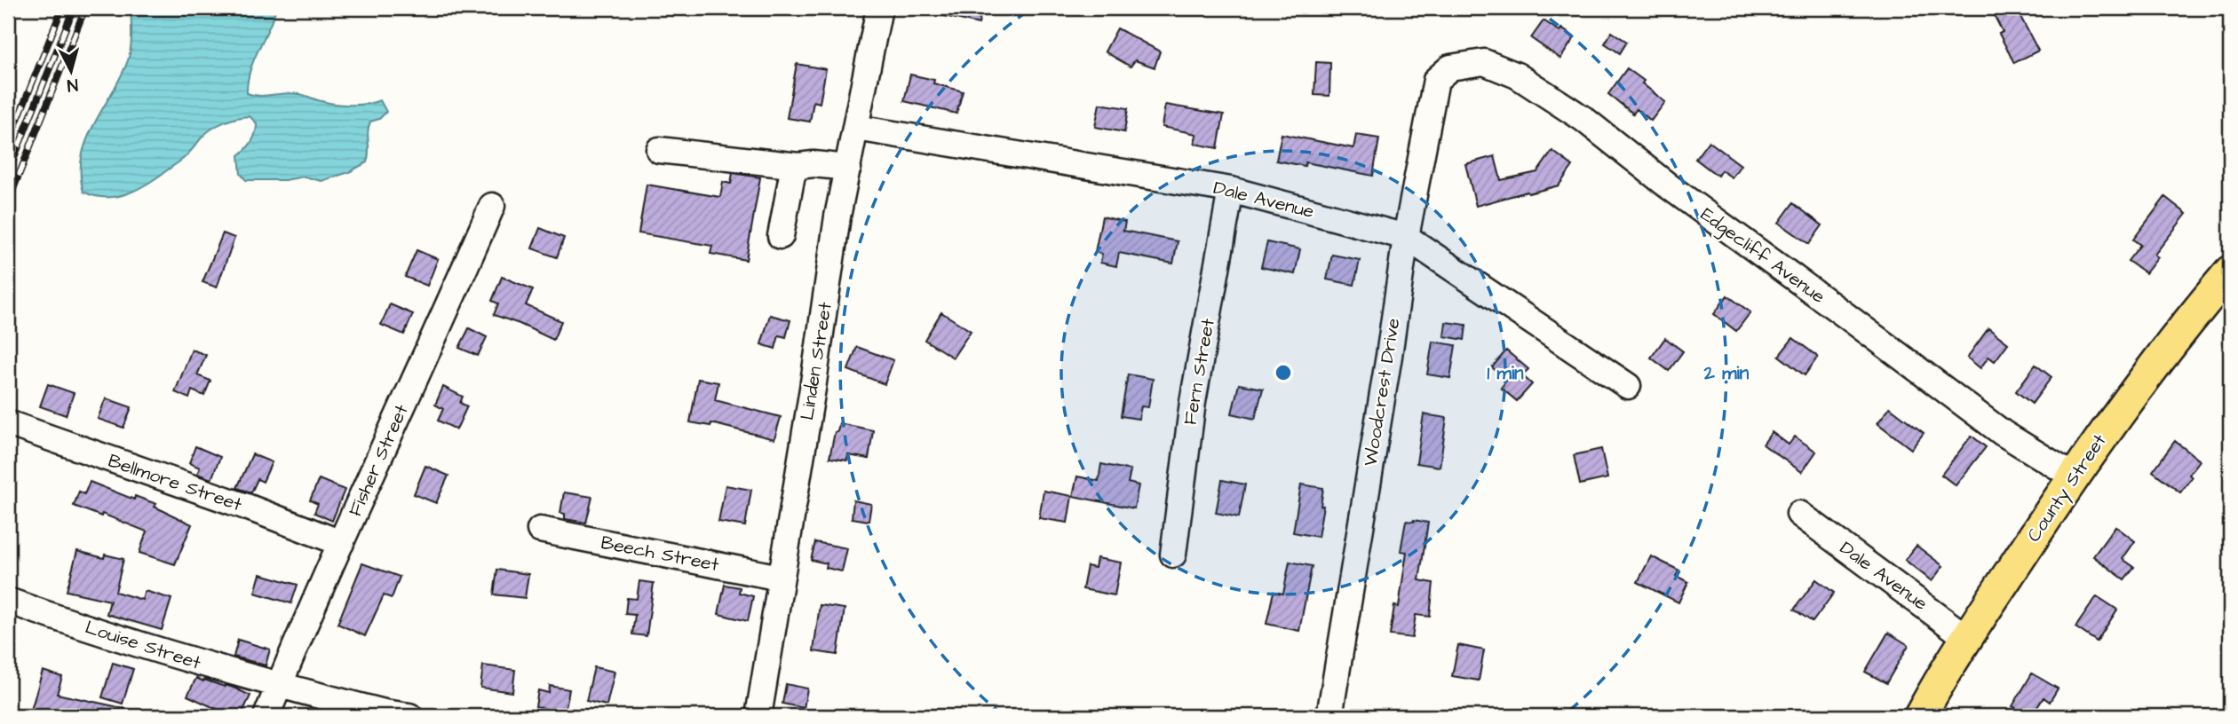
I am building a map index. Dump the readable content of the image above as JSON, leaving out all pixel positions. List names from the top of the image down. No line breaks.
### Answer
{"streets":{"main road":["County Street"],"street":["Dale Avenue","Edgecliff Avenue","Linden Street","Fern Street","Woodcrest Drive","Fisher Street","Bellmore Street","Beech Street","Louise Street"]},"crossings":[["Dale Avenue","Linden Street"],["Dale Avenue","Fern Street"],["Dale Avenue","Woodcrest Drive"],["Dale Avenue","County Street"],["Edgecliff Avenue","Woodcrest Drive"],["Edgecliff Avenue","County Street"],["Linden Street","Beech Street"],["Fisher Street","Bellmore Street"],["Fisher Street","Louise Street"]],"north":"bottom","rings":["1 min","2 min"]}
